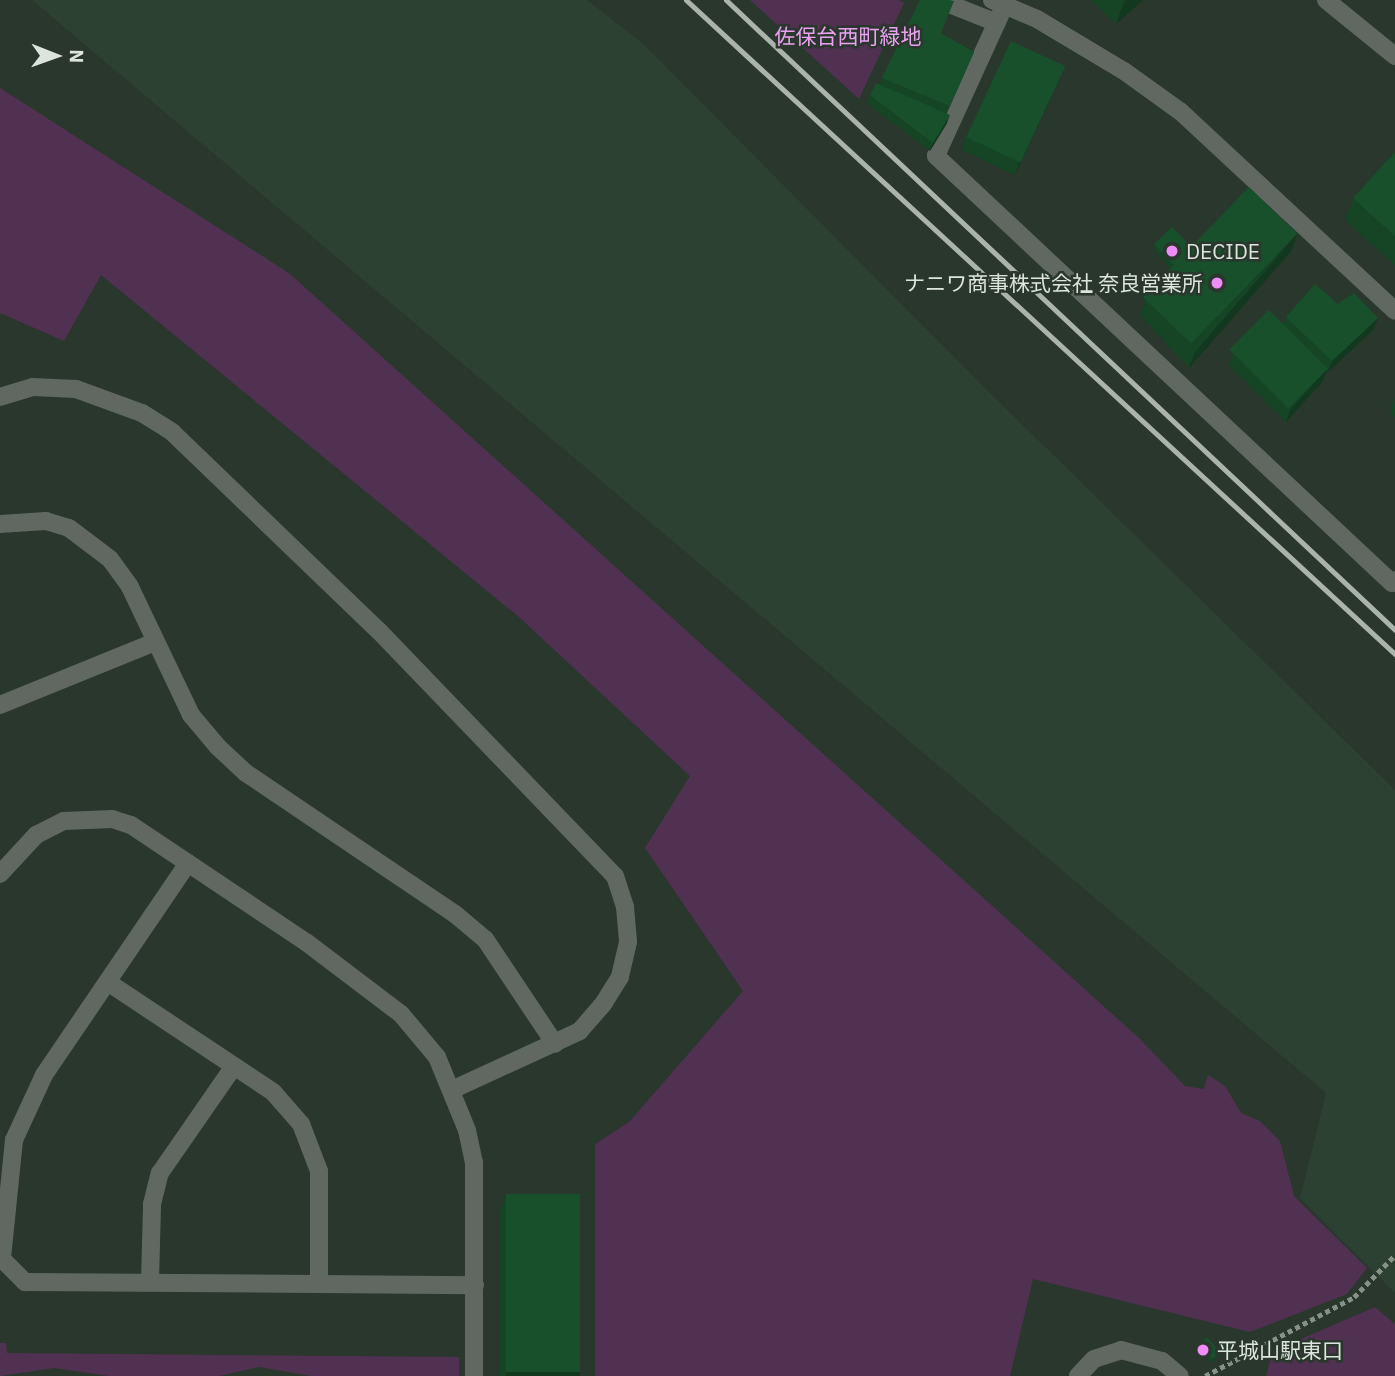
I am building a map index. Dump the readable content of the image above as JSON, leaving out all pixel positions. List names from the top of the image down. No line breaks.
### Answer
{"parks":["佐保台西町緑地"],"places":["DECIDE","ナニワ商事株式会社 奈良営業所","平城山駅東口"],"north":"right"}
